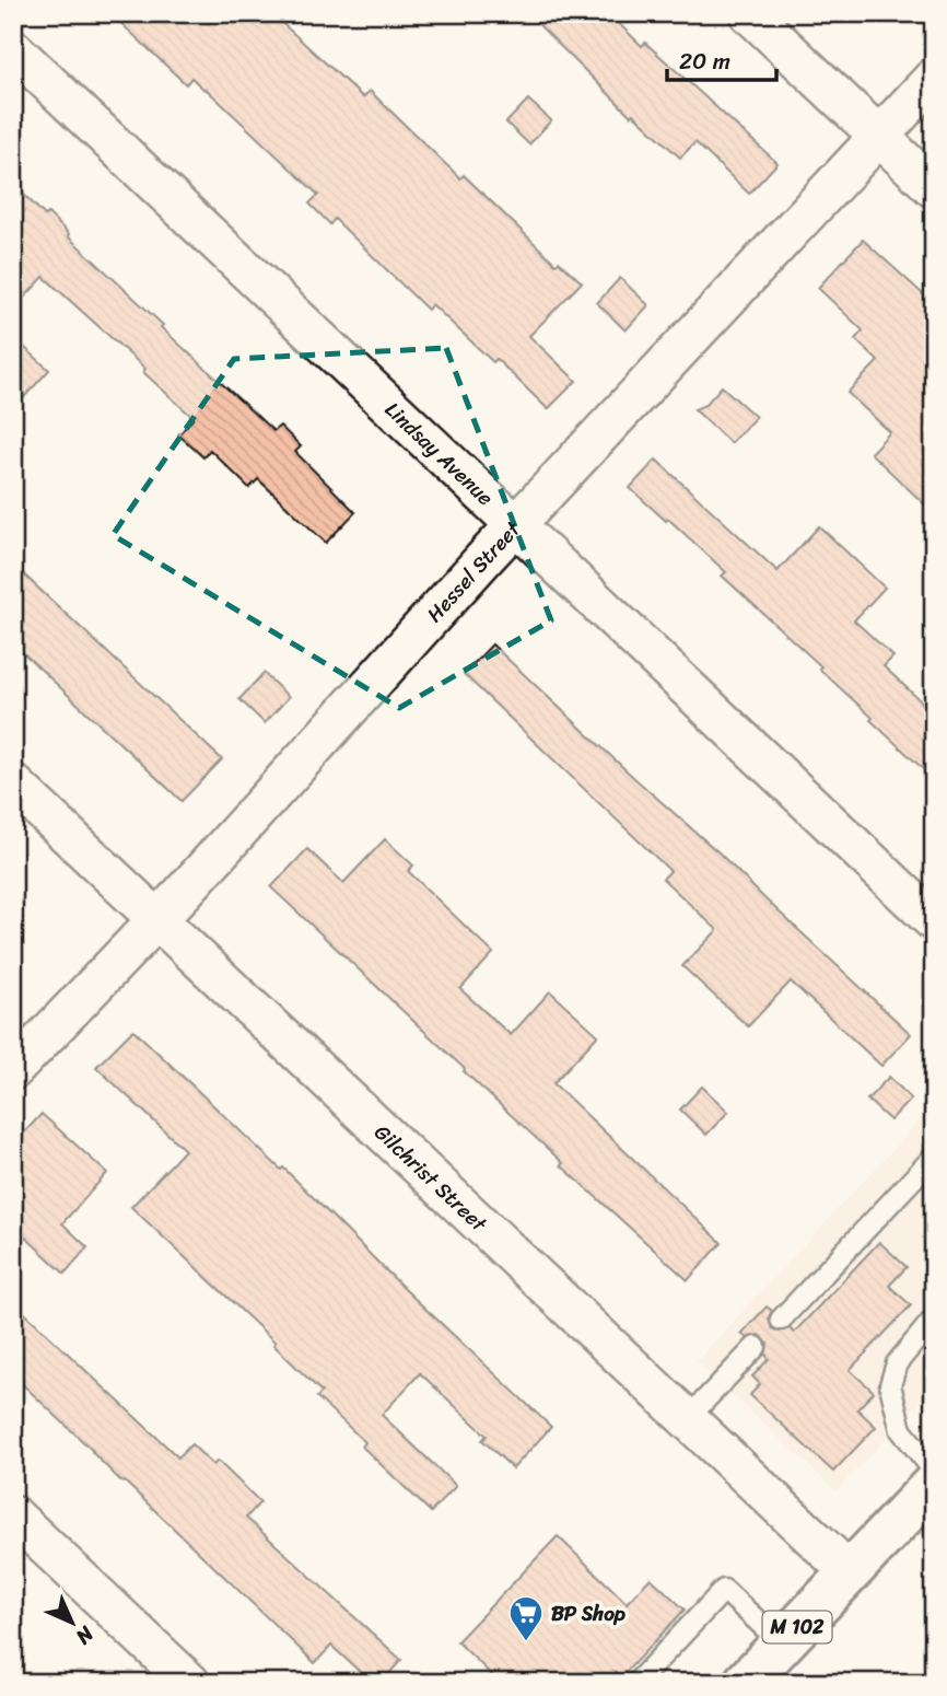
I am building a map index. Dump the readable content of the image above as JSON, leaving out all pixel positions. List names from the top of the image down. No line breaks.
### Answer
{"streets":{"highway":["M 102"],"street":["Lindsay Avenue","Hessel Street","Gilchrist Street"]},"crossings":[["Lindsay Avenue","Hessel Street"],["Hessel Street","Gilchrist Street"],["Gilchrist Street","M 102"]],"places":{"supermarket":["BP Shop"]},"scale_bar":"20 m","north":"bottom right"}
